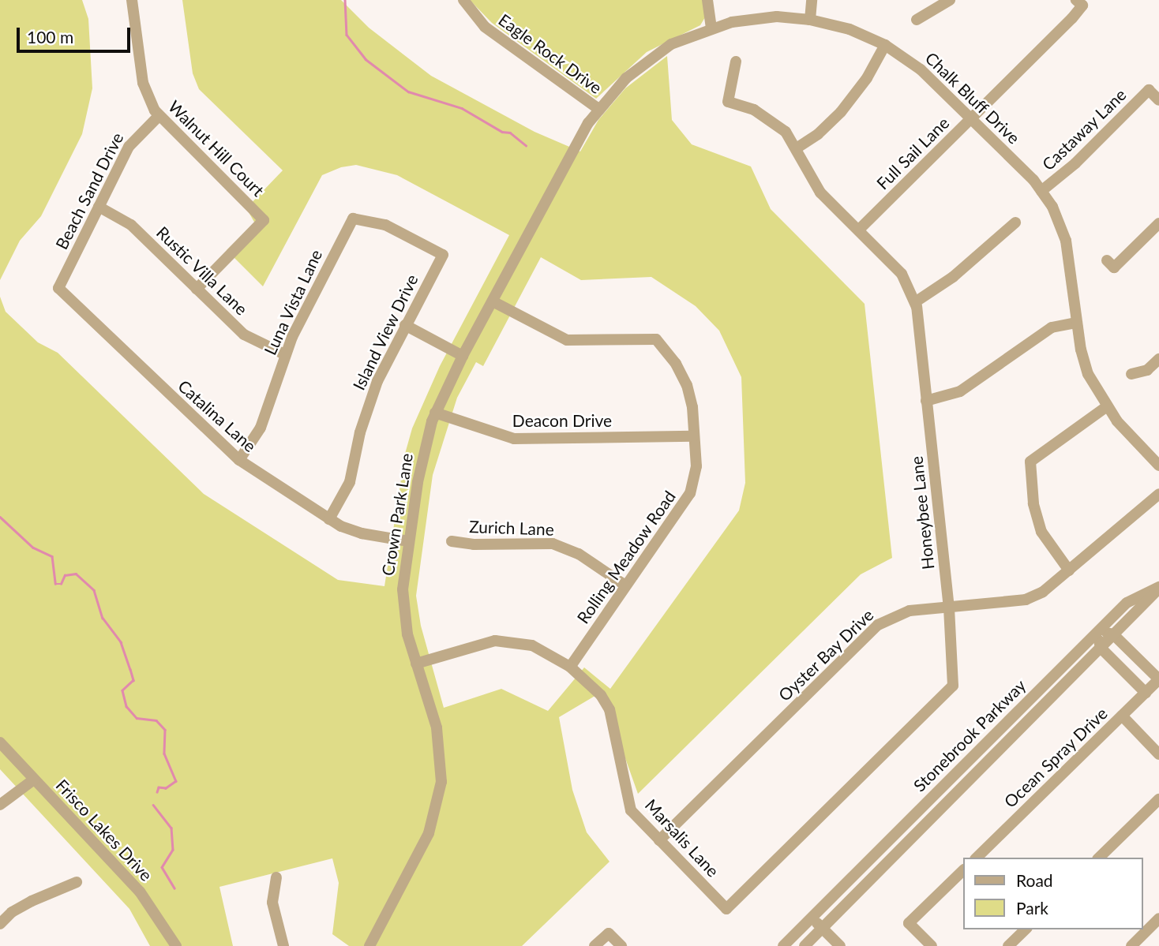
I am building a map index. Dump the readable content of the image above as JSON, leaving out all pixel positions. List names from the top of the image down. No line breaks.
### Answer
{"streets":{"street":["Eagle Rock Drive","Chalk Bluff Drive","Castaway Lane","Walnut Hill Court","Full Sail Lane","Beach Sand Drive","Rustic Villa Lane","Luna Vista Lane","Island View Drive","Catalina Lane","Deacon Drive","Honeybee Lane","Crown Park Lane","Zurich Lane","Rolling Meadow Road","Oyster Bay Drive","Stonebrook Parkway","Ocean Spray Drive","Frisco Lakes Drive","Marsalis Lane"]},"crossings":[["Eagle Rock Drive","Chalk Bluff Drive"],["Eagle Rock Drive","Crown Park Lane"],["Chalk Bluff Drive","Castaway Lane"],["Chalk Bluff Drive","Full Sail Lane"],["Chalk Bluff Drive","Crown Park Lane"],["Walnut Hill Court","Beach Sand Drive"],["Walnut Hill Court","Rustic Villa Lane"],["Full Sail Lane","Honeybee Lane"],["Beach Sand Drive","Rustic Villa Lane"],["Beach Sand Drive","Catalina Lane"],["Rustic Villa Lane","Luna Vista Lane"],["Luna Vista Lane","Island View Drive"],["Luna Vista Lane","Catalina Lane"],["Island View Drive","Catalina Lane"],["Catalina Lane","Crown Park Lane"],["Deacon Drive","Crown Park Lane"],["Deacon Drive","Rolling Meadow Road"],["Honeybee Lane","Oyster Bay Drive"],["Honeybee Lane","Marsalis Lane"],["Crown Park Lane","Rolling Meadow Road"],["Crown Park Lane","Marsalis Lane"],["Zurich Lane","Rolling Meadow Road"],["Rolling Meadow Road","Marsalis Lane"],["Oyster Bay Drive","Marsalis Lane"]],"legend":["Road","Park"],"scale_bar":"100 m"}
